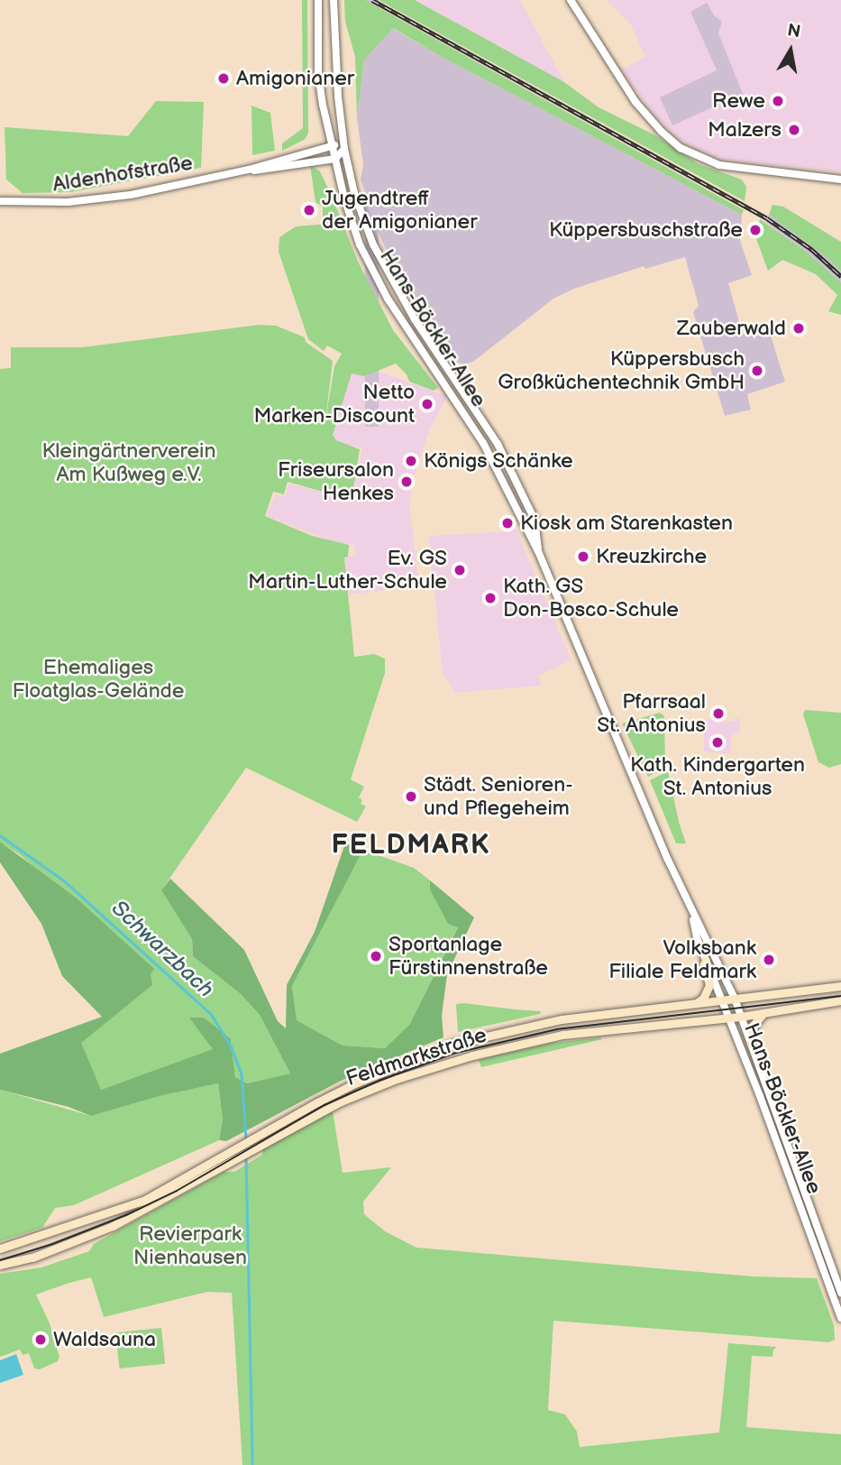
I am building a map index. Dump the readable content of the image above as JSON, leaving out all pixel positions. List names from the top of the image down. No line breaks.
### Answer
{"streets":{"main road":["Feldmarkstraße"],"street":["Aldenhofstraße","Hans-Böckler-Allee"]},"crossings":[["Aldenhofstraße","Hans-Böckler-Allee"],["Hans-Böckler-Allee","Feldmarkstraße"]],"districts":["FELDMARK"],"water":["Schwarzbach"],"parks":["Kleingärtnerverein Am Kußweg e.V.","Ehemaliges Floatglas-Gelände","Revierpark Nienhausen"],"places":["Amigonianer","Rewe","Malzers","Jugendtreff der Amigonianer","Küppersbuschstraße","Zauberwald","Küppersbusch Großküchentechnik GmbH","Netto Marken-Discount","Königs Schänke","Friseursalon Henkes","Kiosk am Starenkasten","Kreuzkirche","Ev. GS Martin-Luther-Schule","Kath. GS Don-Bosco-Schule","Pfarrsaal St. Antonius","Kath. Kindergarten St. Antonius","Städt. Senioren- und Pflegeheim","Sportanlage Fürstinnenstraße","Volksbank Filiale Feldmark","Waldsauna"],"north":"top"}
